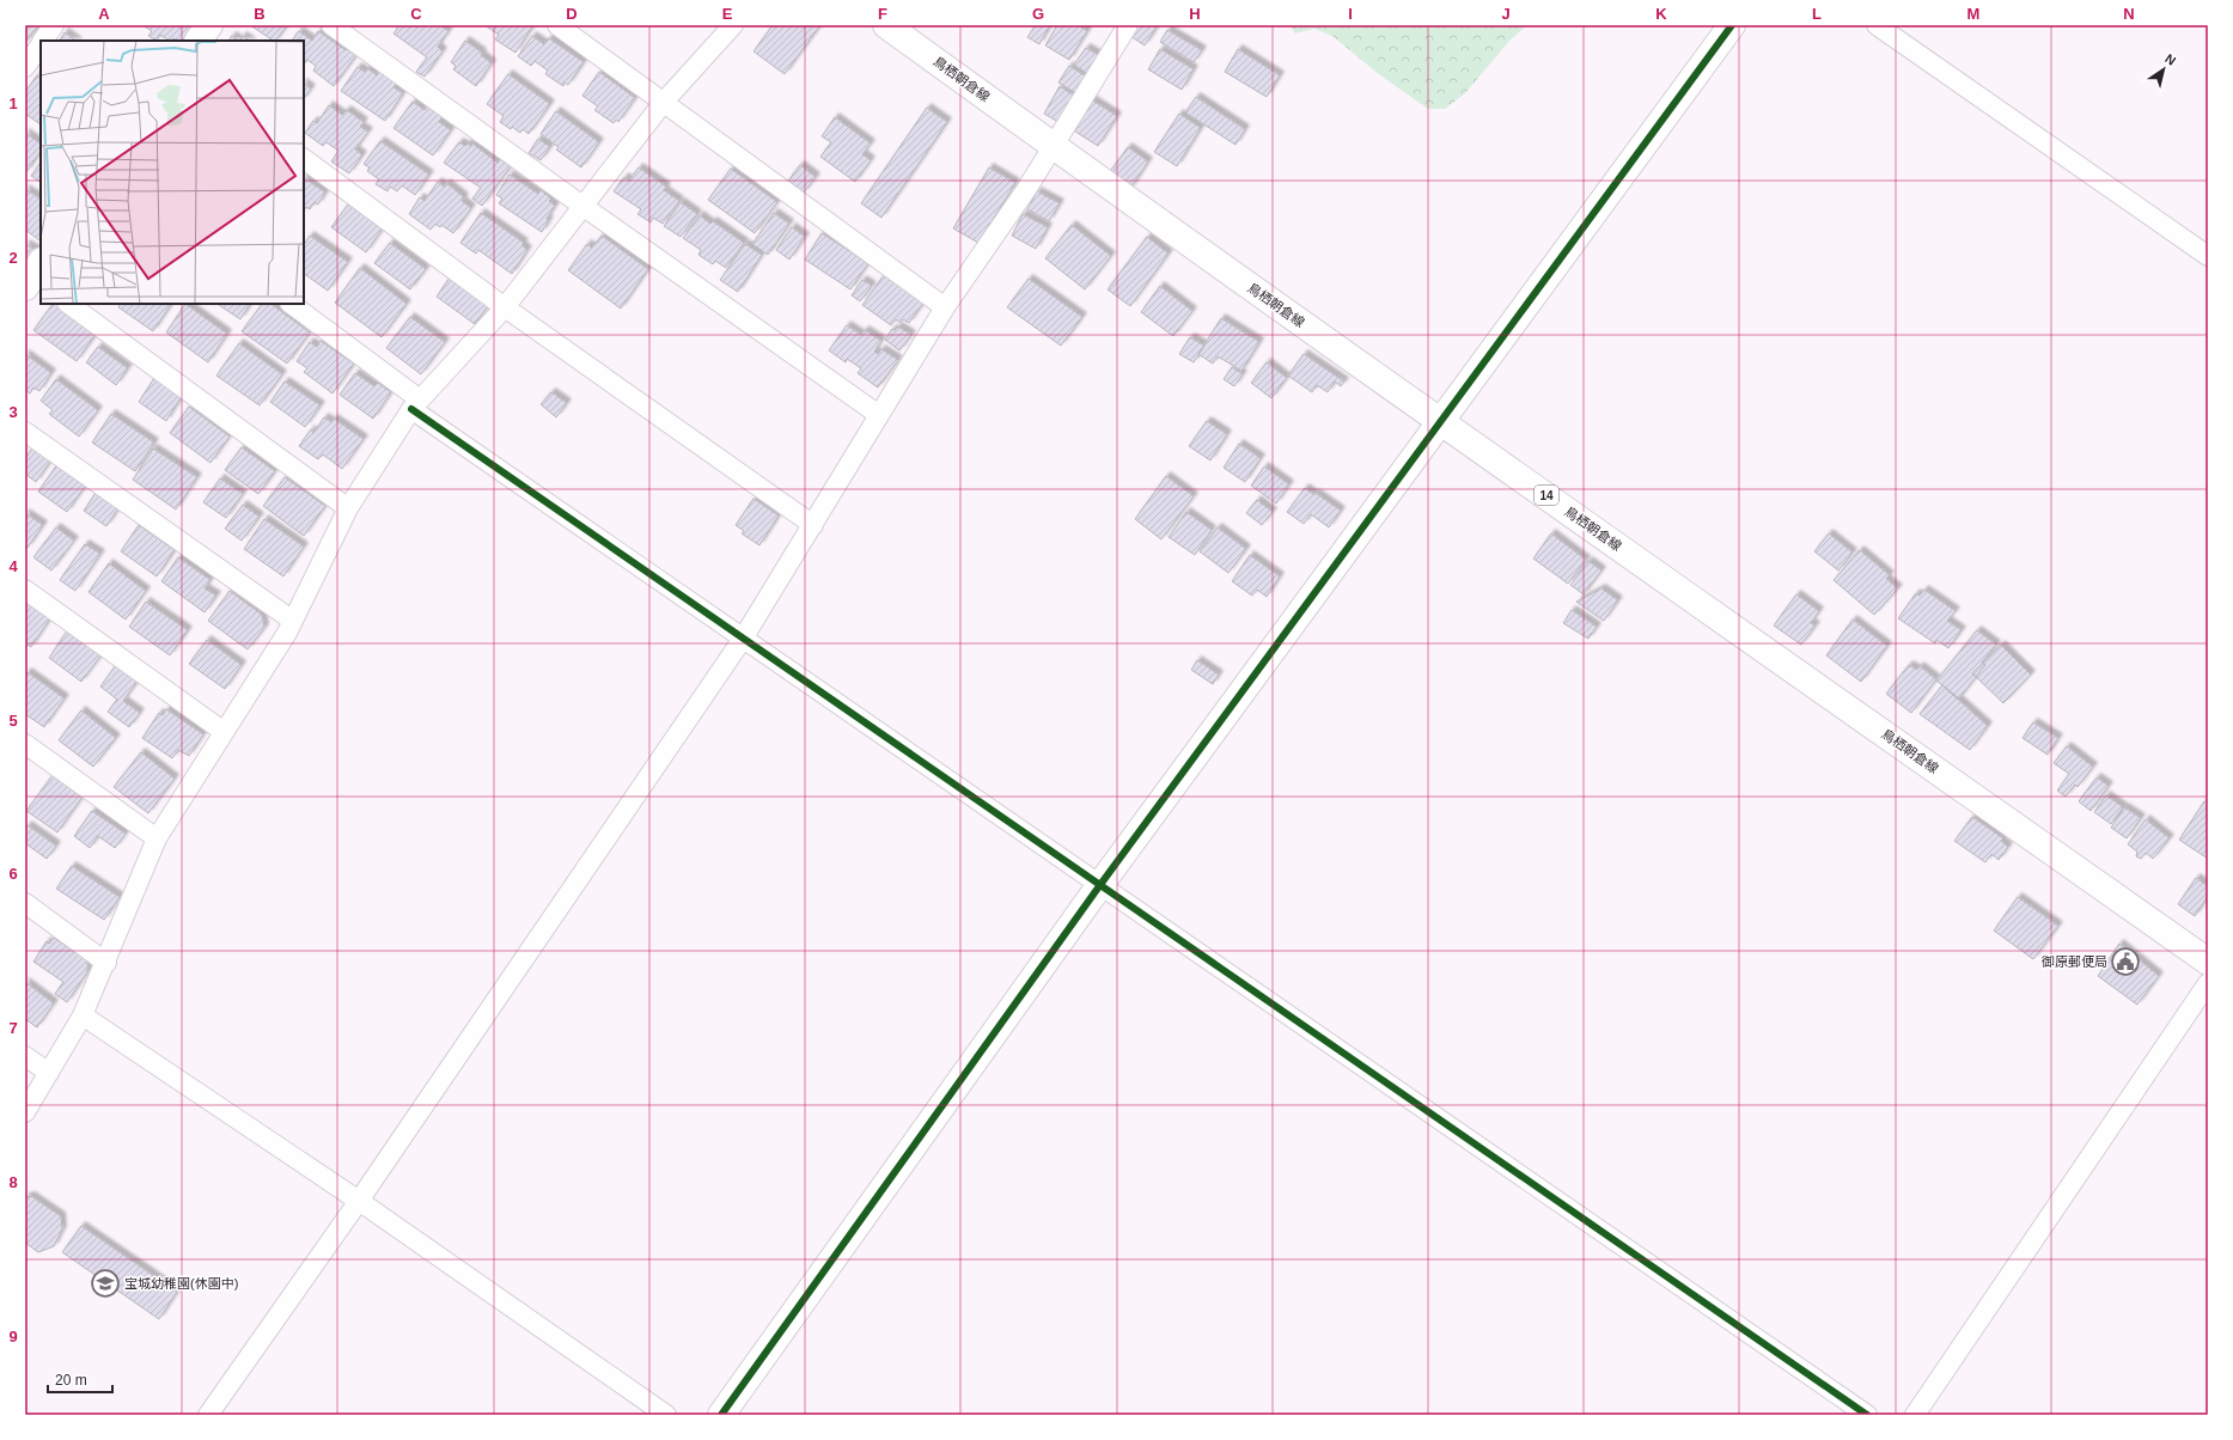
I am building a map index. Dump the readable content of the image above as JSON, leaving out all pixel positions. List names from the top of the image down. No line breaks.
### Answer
{"streets":{"street":["鳥栖朝倉線","14"]},"places":{"public building":["御原郵便局"],"school or university":["宝城幼稚園(休園中)"]},"scale_bar":"20 m","north":"top right","grid":{"columns":["A","B","C","D","E","F","G","H","I","J","K","L","M","N"],"rows":["1","2","3","4","5","6","7","8","9"]}}
